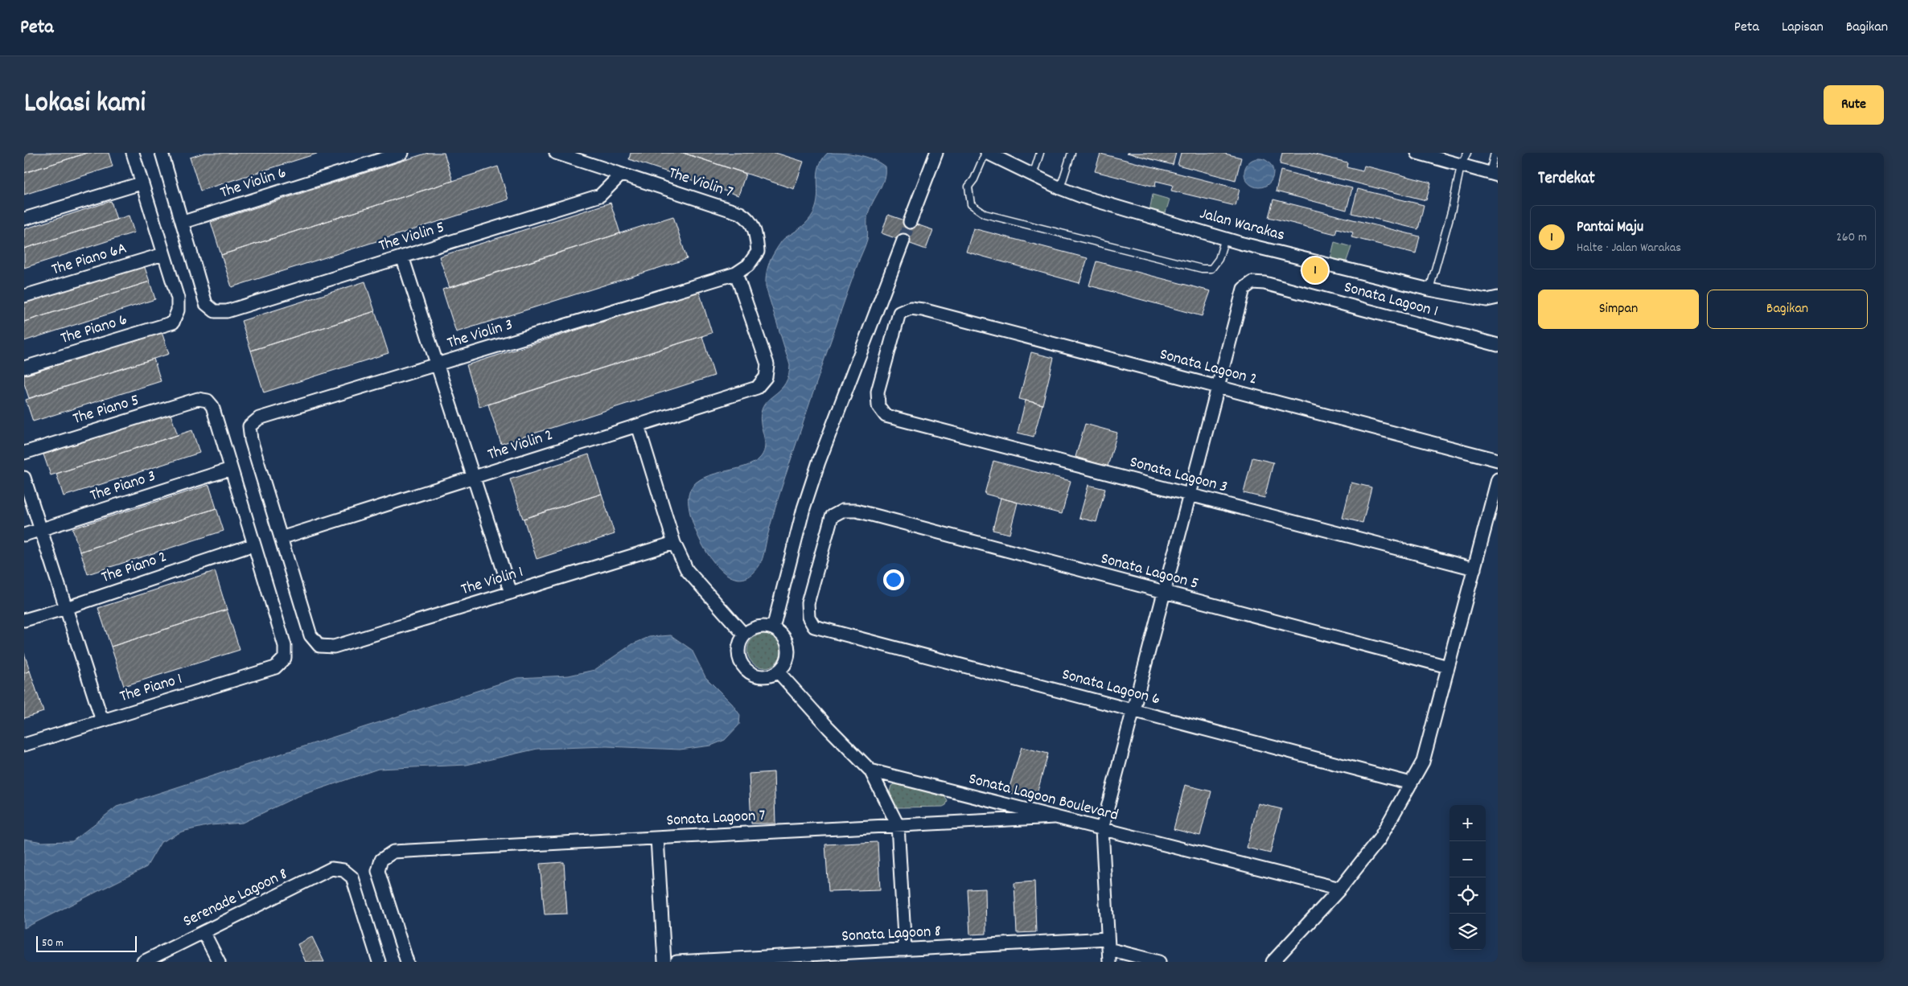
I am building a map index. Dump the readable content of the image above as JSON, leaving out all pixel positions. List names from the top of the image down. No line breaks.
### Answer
{"streets":{"street":["The Violin 6","The Violin 7","Jalan Warakas","The Violin 5","The Piano 6A","Sonata Lagoon 1","The Piano 6","The Violin 3","Sonata Lagoon 2","The Piano 5","The Violin 2","Sonata Lagoon 3","The Piano 3","The Piano 2","Sonata Lagoon 5","The Violin 1","Sonata Lagoon 6","The Piano 1","Sonata Lagoon Boulevard","Sonata Lagoon 7","Serenade Lagoon 8","Sonata Lagoon 8"]},"crossings":[["The Violin 6","The Violin 5"],["The Violin 7","The Violin 5"],["The Violin 7","The Violin 3"],["The Violin 7","The Violin 2"],["The Piano 6A","The Piano 6"],["Sonata Lagoon 1","Sonata Lagoon 2"],["The Violin 3","The Violin 2"],["The Violin 3","The Violin 1"],["Sonata Lagoon 2","Sonata Lagoon 3"],["The Piano 5","The Piano 3"],["The Violin 2","The Violin 1"],["The Piano 2","The Piano 1"],["Sonata Lagoon 5","Sonata Lagoon 6"],["Sonata Lagoon Boulevard","Sonata Lagoon 7"]],"scale_bar":"50 m","page":{"header":"Peta","nav":["Peta","Lapisan","Bagikan"],"title":"Lokasi kami","buttons":["Rute",["Simpan","Bagikan"]],"heading":"Terdekat","list":[{"mark":"1","name":"Pantai Maju","note":"Halte · Jalan Warakas","value":"260 m"}],"pins":"1","map_buttons":["+","−"],"scale":"50 m"}}
